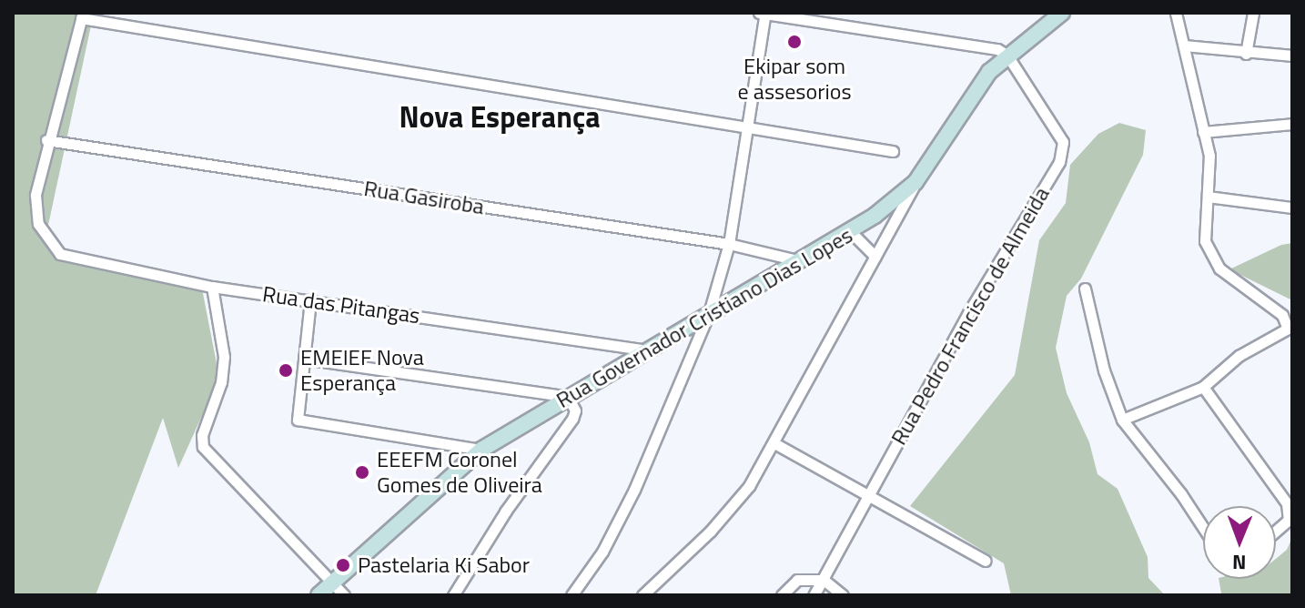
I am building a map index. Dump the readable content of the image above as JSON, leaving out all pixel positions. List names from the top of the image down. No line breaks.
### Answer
{"streets":{"street":["Rua Gasiroba","Rua das Pitangas","Rua Pedro Francisco de Almeida","Rua Governador Cristiano Dias Lopes"]},"crossings":[["Rua Gasiroba","Rua das Pitangas"],["Rua Gasiroba","Rua Governador Cristiano Dias Lopes"],["Rua das Pitangas","Rua Governador Cristiano Dias Lopes"],["Rua Pedro Francisco de Almeida","Rua Governador Cristiano Dias Lopes"]],"districts":["Nova Esperança"],"places":["Ekipar som e assesorios","EMEIEF Nova Esperança","EEEFM Coronel Gomes de Oliveira","Pastelaria Ki Sabor"],"north":"bottom"}
